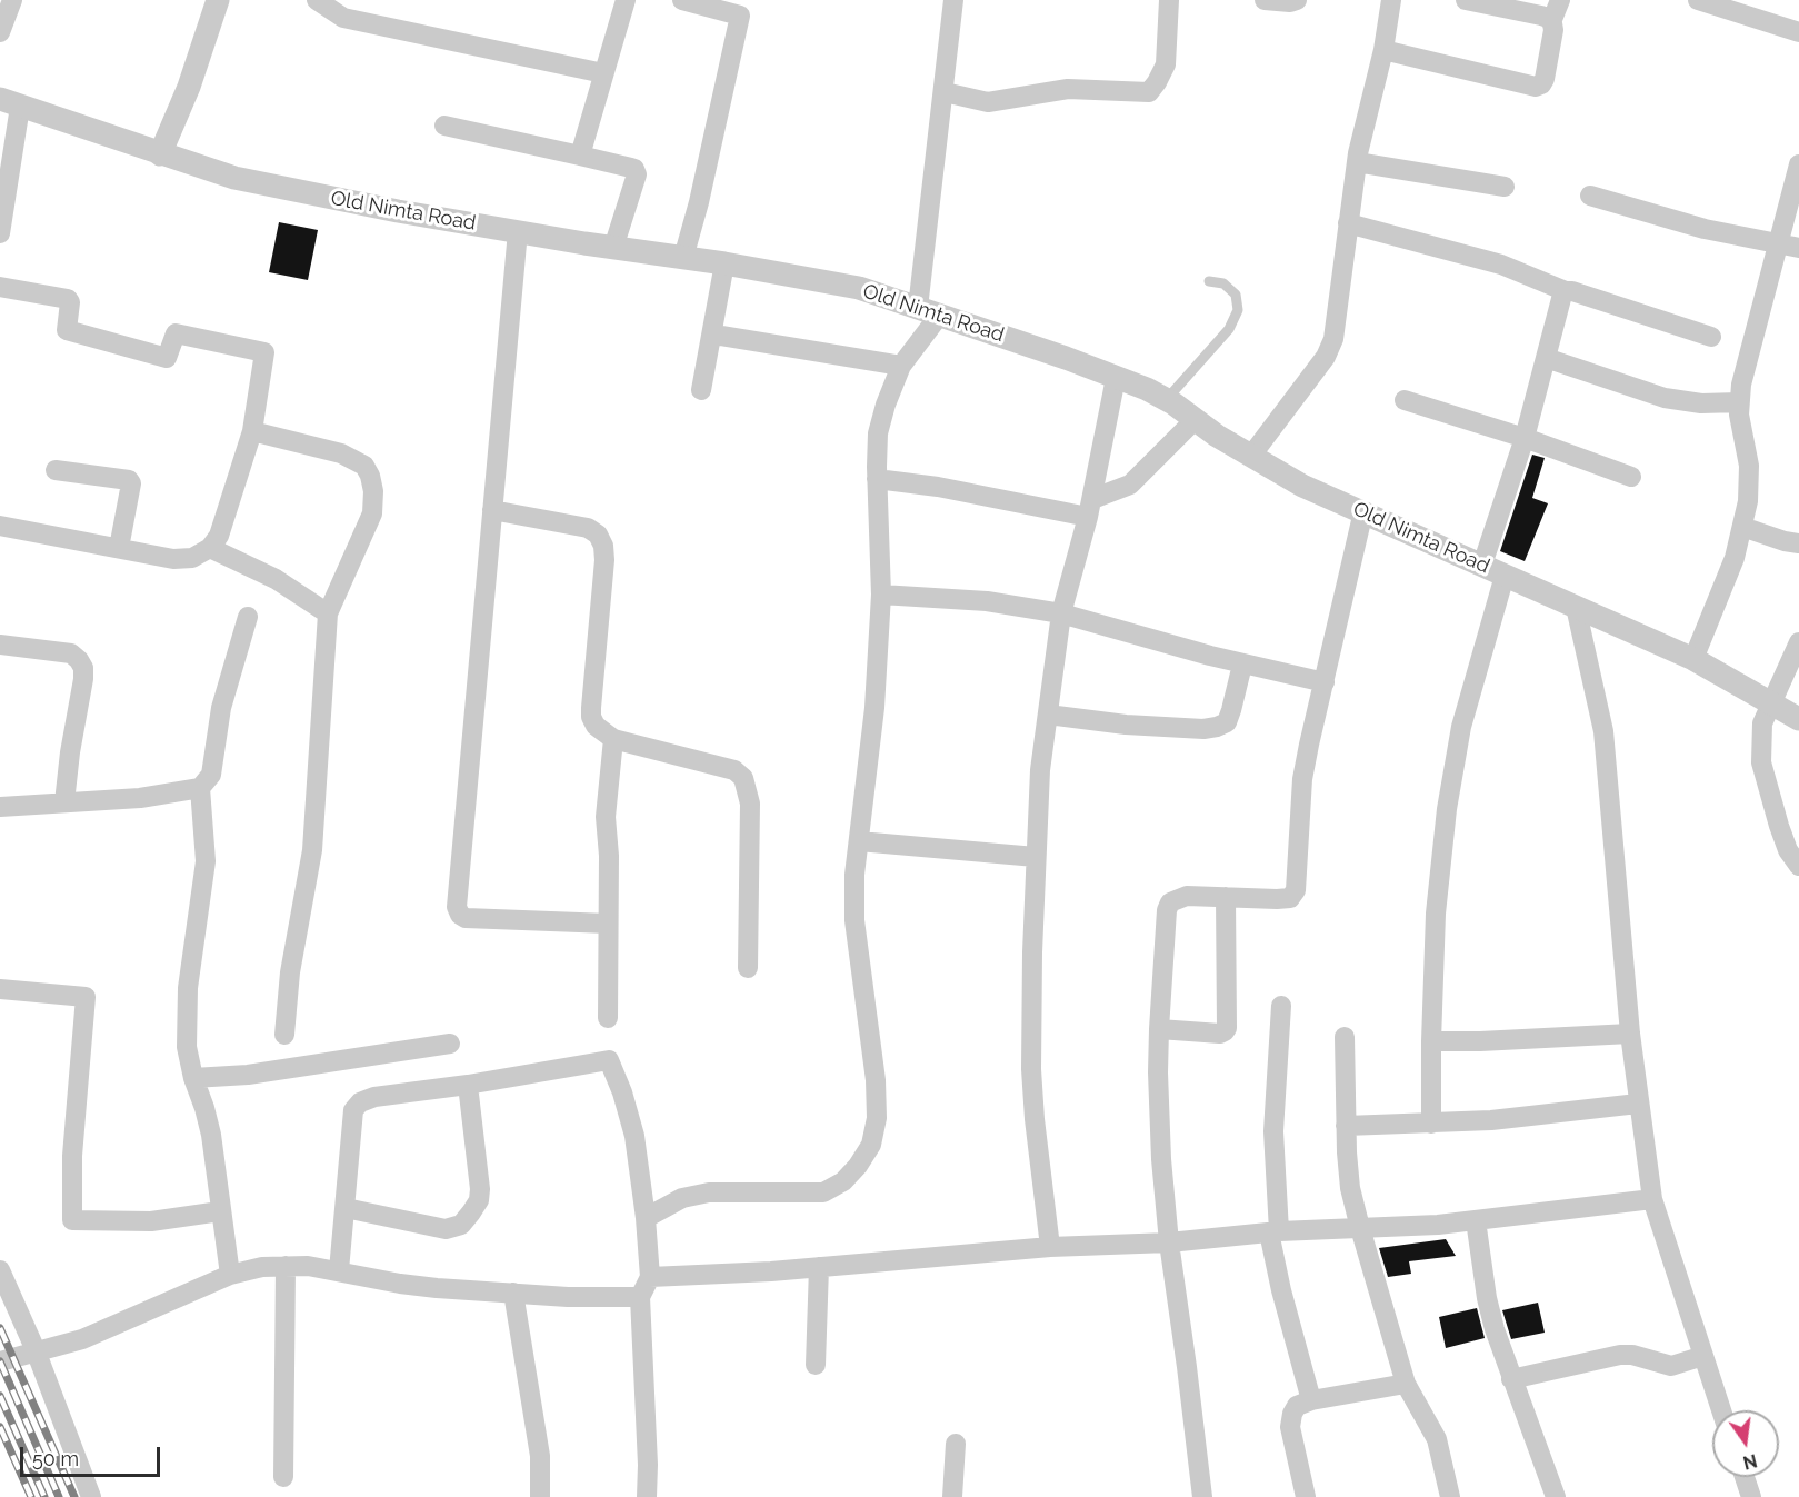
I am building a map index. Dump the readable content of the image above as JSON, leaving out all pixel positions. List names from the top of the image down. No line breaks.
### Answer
{"streets":{"street":["Old Nimta Road"]},"scale_bar":"50 m","north":"bottom"}
